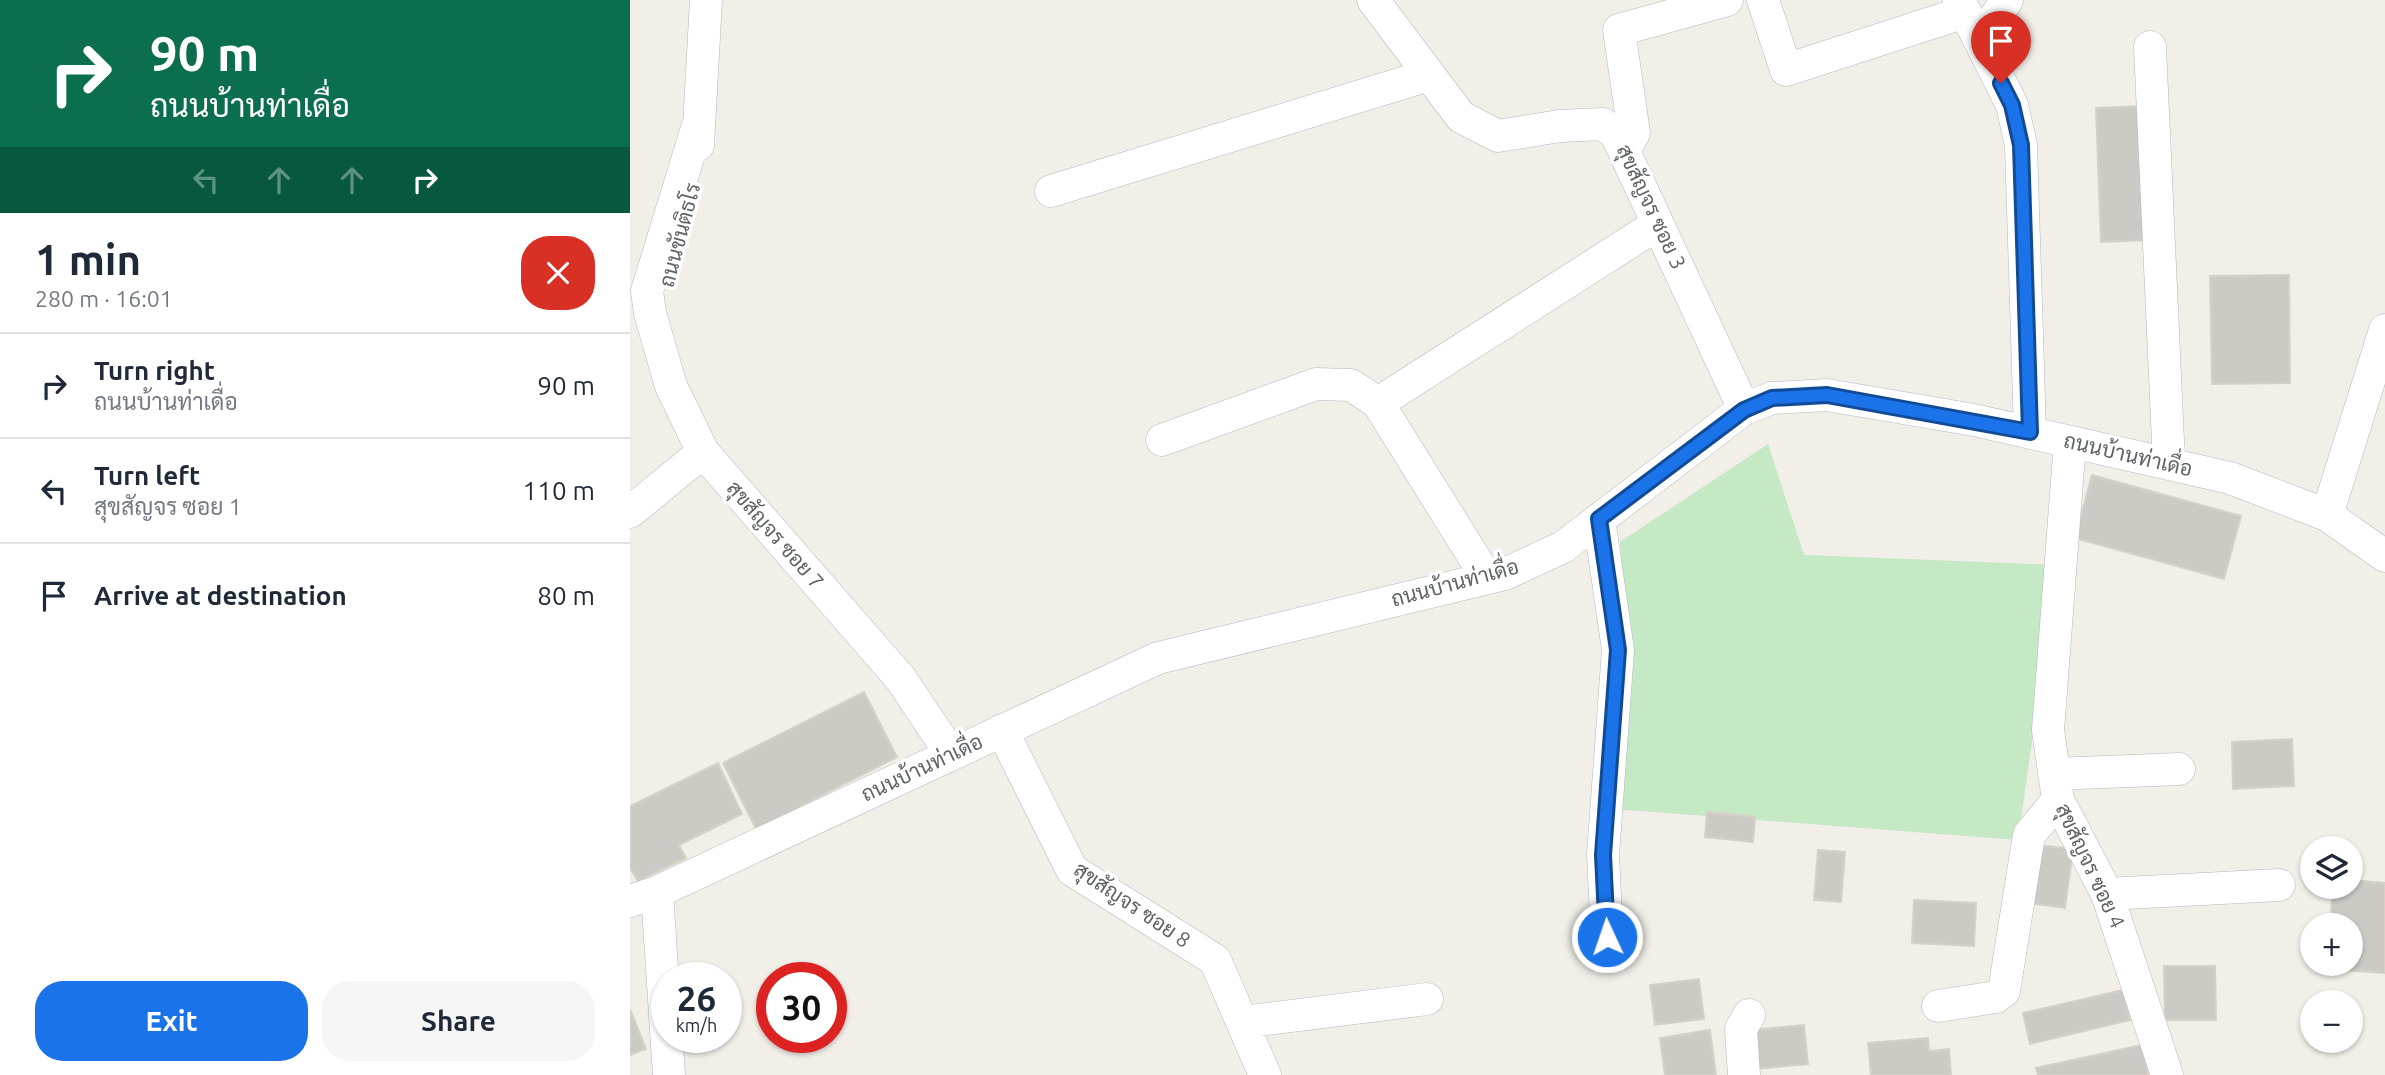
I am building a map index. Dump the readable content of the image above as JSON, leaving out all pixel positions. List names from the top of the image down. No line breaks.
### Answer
{"streets":{"street":["สุขสัญจร ซอย 3","ถนนขันติธโร","ถนนบ้านท่าเดื่อ","สุขสัญจร ซอย 7","สุขสัญจร ซอย 4","สุขสัญจร ซอย 8"]},"crossings":[["สุขสัญจร ซอย 3","ถนนบ้านท่าเดื่อ"],["ถนนขันติธโร","สุขสัญจร ซอย 7"],["ถนนบ้านท่าเดื่อ","สุขสัญจร ซอย 7"],["ถนนบ้านท่าเดื่อ","สุขสัญจร ซอย 4"],["ถนนบ้านท่าเดื่อ","สุขสัญจร ซอย 8"]],"page":{"turn":["90 m","ถนนบ้านท่าเดื่อ"],"heading":["1 min","280 m · 16:01"],"list":[{"name":"Turn right","note":"ถนนบ้านท่าเดื่อ","value":"90 m"},{"name":"Turn left","note":"สุขสัญจร ซอย 1","value":"110 m"},{"name":"Arrive at destination","value":"80 m"}],"map_buttons":["+","−"],"speed":"26 km/h","limit":"30","buttons":["Exit","Share"]}}
